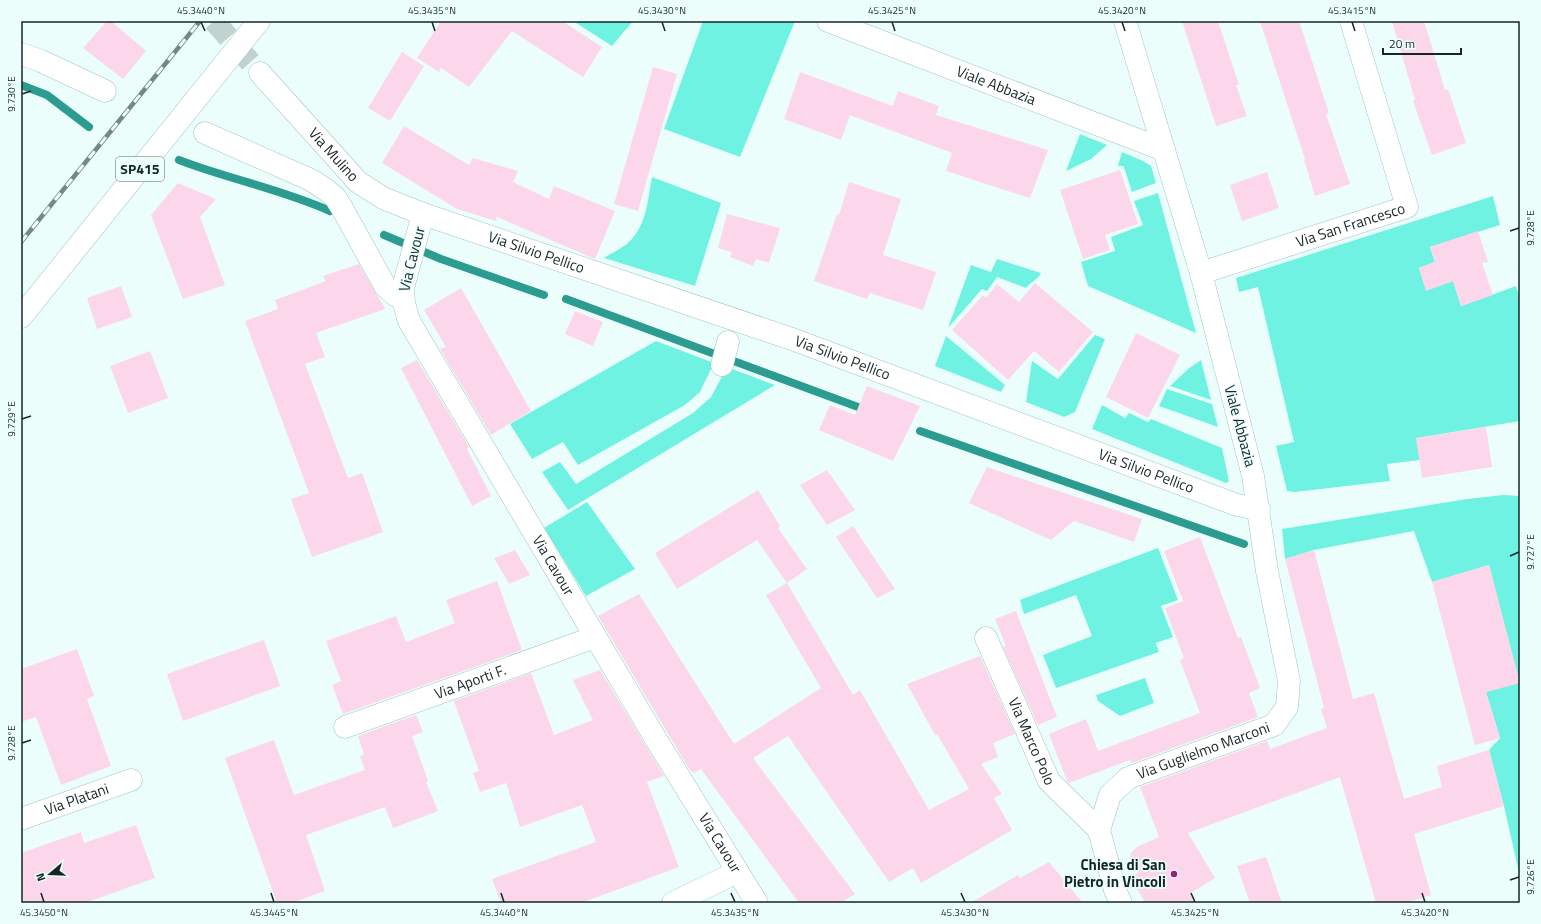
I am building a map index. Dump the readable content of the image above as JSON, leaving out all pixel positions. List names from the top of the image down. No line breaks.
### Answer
{"streets":{"street":["Viale Abbazia","Via Mulino","SP415","Via San Francesco","Via Silvio Pellico","Via Cavour","Via Aporti F.","Via Marco Polo","Via Guglielmo Marconi","Via Platani"]},"crossings":[["Viale Abbazia","Via San Francesco"],["Viale Abbazia","Via Silvio Pellico"],["Viale Abbazia","Via Guglielmo Marconi"],["Via Mulino","Via Silvio Pellico"],["Via Mulino","Via Cavour"],["Via Silvio Pellico","Via Cavour"],["Via Cavour","Via Aporti F."],["Via Marco Polo","Via Guglielmo Marconi"]],"places":["Chiesa di San Pietro in Vincoli"],"scale_bar":"20 m","north":"left","coordinates":["45.3440°N","45.3435°N","45.3430°N","45.3425°N","45.3420°N","45.3415°N","9.730°E","9.728°E","9.729°E","9.727°E","9.726°E","45.3450°N","45.3445°N"]}
